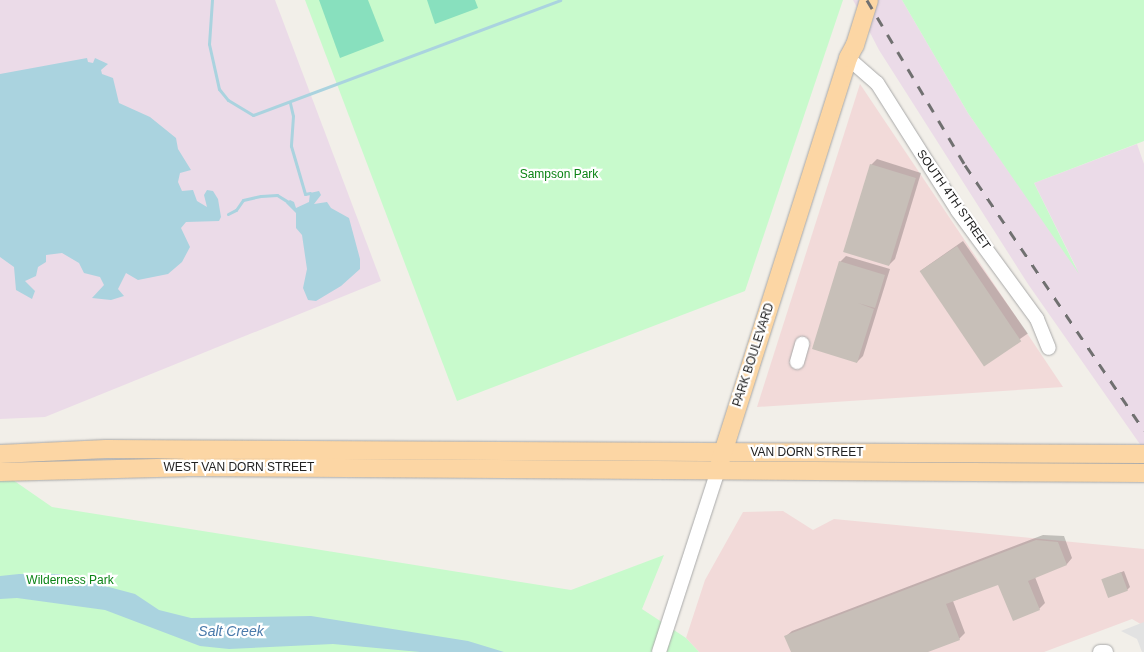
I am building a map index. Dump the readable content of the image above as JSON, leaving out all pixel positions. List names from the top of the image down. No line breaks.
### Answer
{"streets":{"main road":["PARK BOULEVARD","VAN DORN STREET","WEST VAN DORN STREET"],"street":["SOUTH 4TH STREET"]},"crossings":[["SOUTH 4TH STREET","PARK BOULEVARD"],["PARK BOULEVARD","VAN DORN STREET"],["VAN DORN STREET","WEST VAN DORN STREET"]],"water":["Salt Creek"],"parks":["Sampson Park","Wilderness Park"]}
